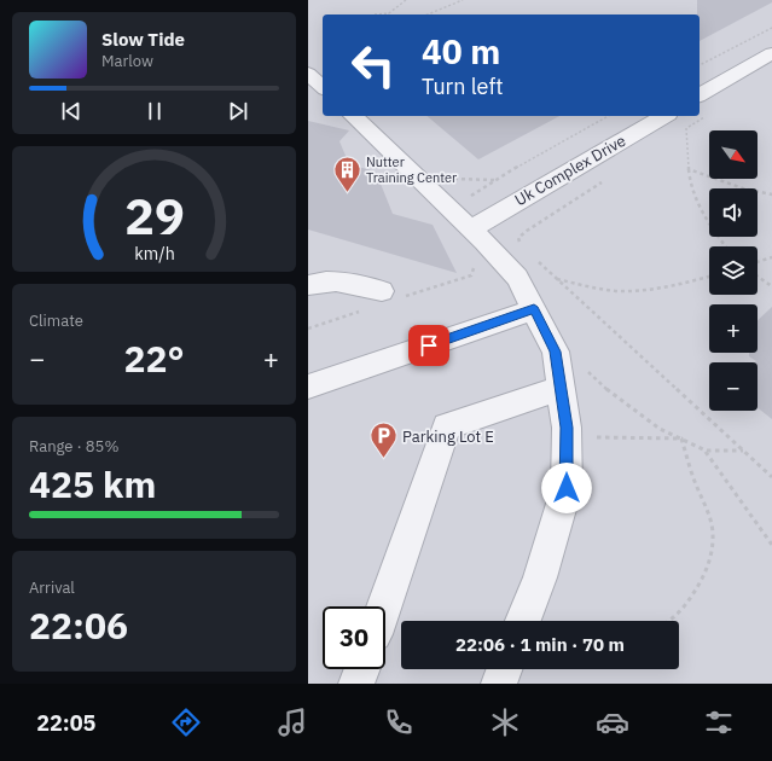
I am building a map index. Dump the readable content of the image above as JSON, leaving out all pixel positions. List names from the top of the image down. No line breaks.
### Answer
{"streets":{"street":["Uk Complex Drive"]},"places":{"building":["Nutter Training Center"],"parking":["Parking Lot E"]},"north":"bottom right","page":{"turn":["40 m","Turn left"],"song":["Slow Tide","Marlow"],"map_buttons":["+","−"],"tile":["Climate",["Range · 85%","425 km"],["Arrival","22:06"]],"heat":["−","22°","+"],"limit":"30","trip":"22:06 · 1 min · 70 m","tabs":"22:05","gauge":["29","km/h"]}}
